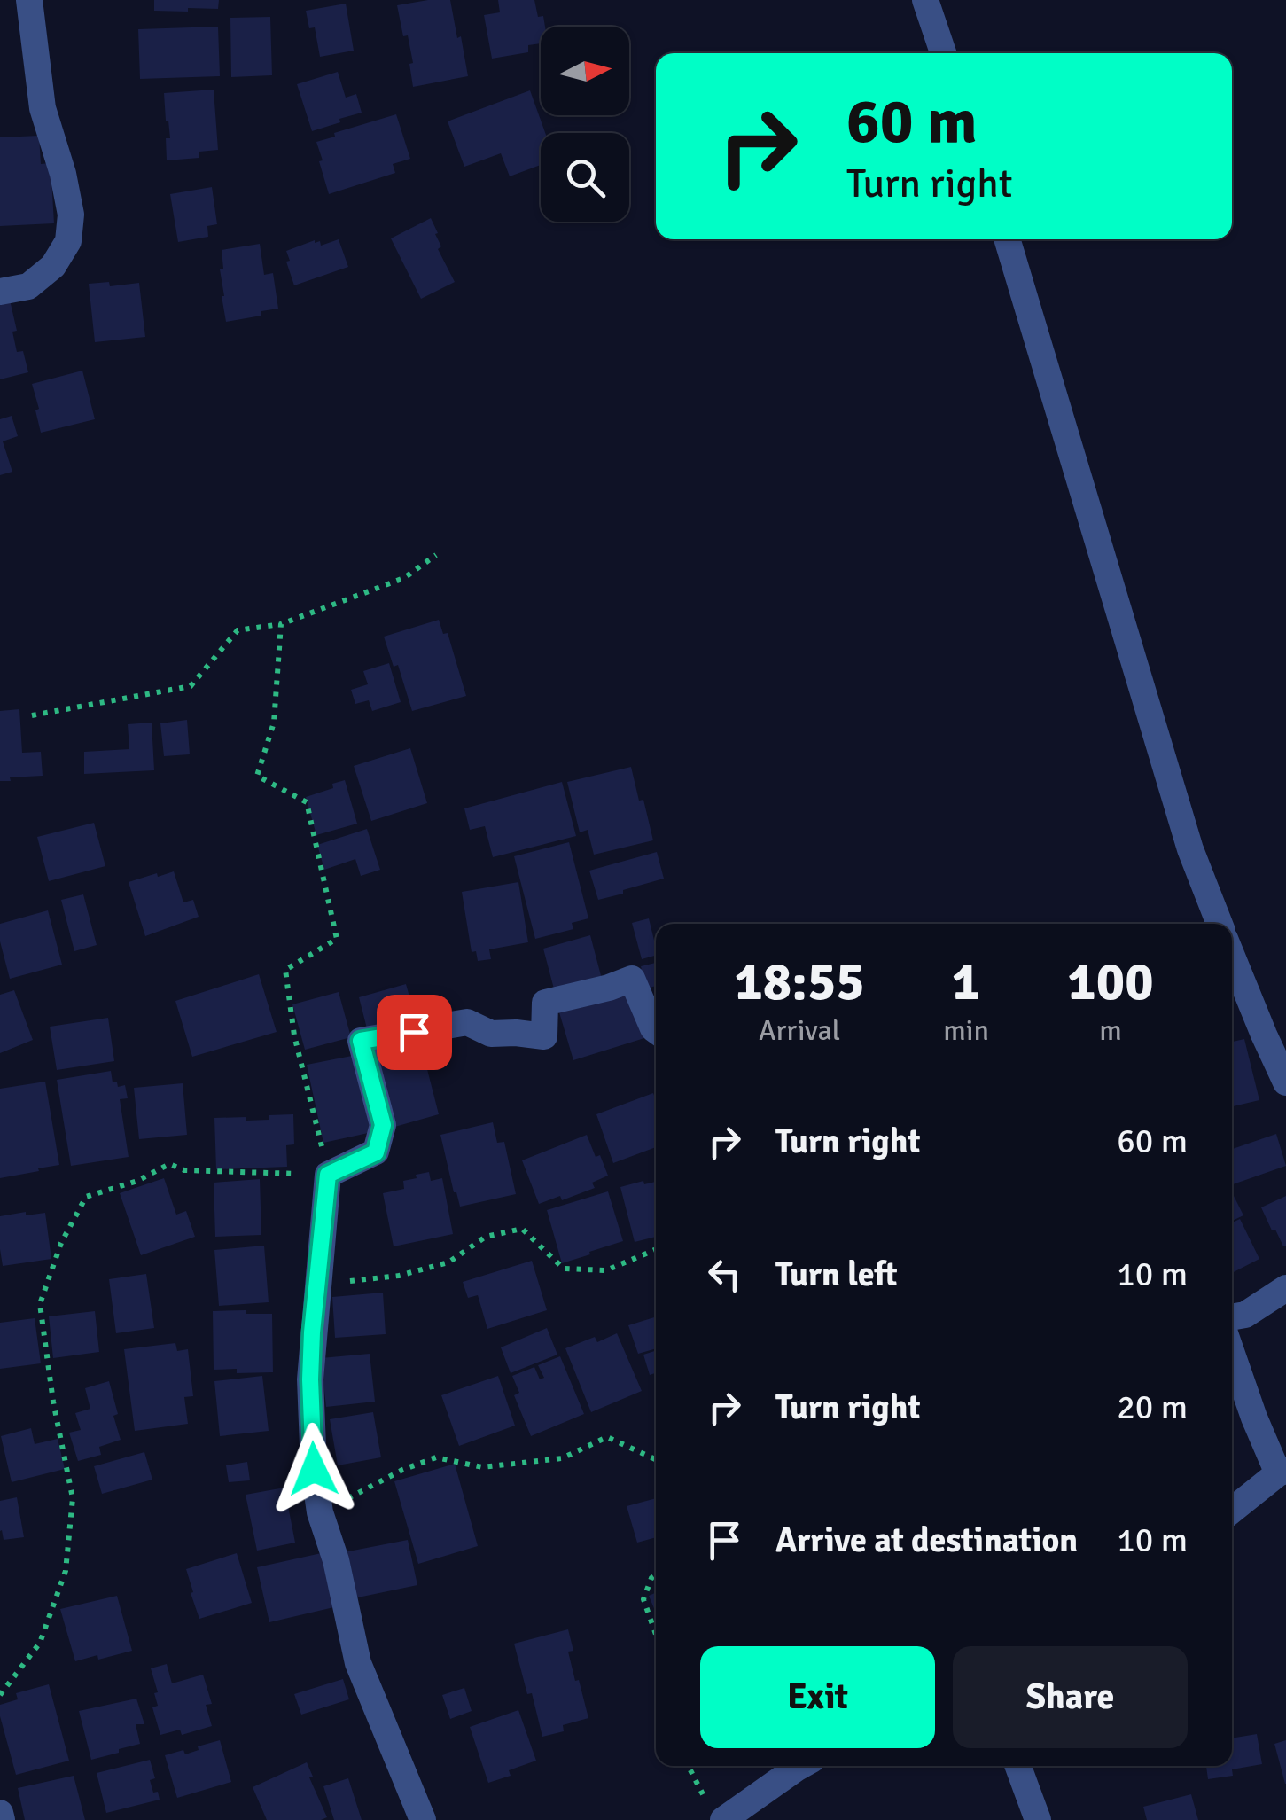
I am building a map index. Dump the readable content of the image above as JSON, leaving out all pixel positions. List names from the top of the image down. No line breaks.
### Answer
{"north":"right","page":{"turn":["60 m","Turn right"],"eta":["18:55","Arrival","1","min","100","m"],"list":[{"name":"Turn right","value":"60 m"},{"name":"Turn left","value":"10 m"},{"name":"Turn right","value":"20 m"},{"name":"Arrive at destination","value":"10 m"}],"buttons":["Exit","Share"]}}
